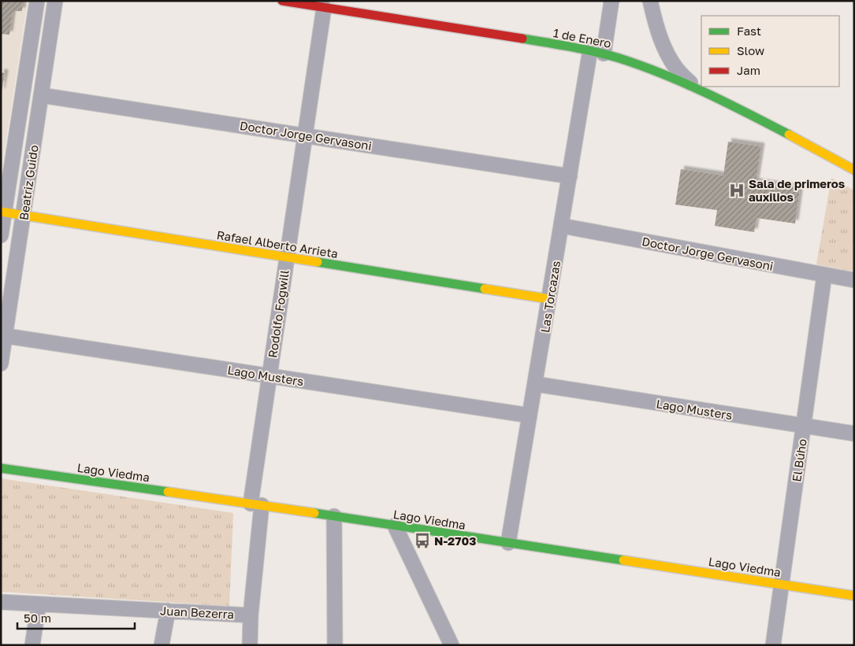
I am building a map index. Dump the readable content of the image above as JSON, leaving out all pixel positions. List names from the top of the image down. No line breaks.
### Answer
{"streets":{"street":["1 de Enero","Doctor Jorge Gervasoni","Beatriz Guido","Rafael Alberto Arrieta","Las Torcazas","Rodolfo Fogwill","Lago Musters","El Búho","Lago Viedma","Juan Bezerra"]},"crossings":[["1 de Enero","Las Torcazas"],["1 de Enero","Rodolfo Fogwill"],["Doctor Jorge Gervasoni","Beatriz Guido"],["Doctor Jorge Gervasoni","Las Torcazas"],["Doctor Jorge Gervasoni","Rodolfo Fogwill"],["Doctor Jorge Gervasoni","El Búho"],["Beatriz Guido","Rafael Alberto Arrieta"],["Beatriz Guido","Lago Musters"],["Rafael Alberto Arrieta","Las Torcazas"],["Rafael Alberto Arrieta","Rodolfo Fogwill"],["Las Torcazas","Lago Musters"],["Las Torcazas","Lago Viedma"],["Rodolfo Fogwill","Lago Musters"],["Rodolfo Fogwill","Lago Viedma"],["Rodolfo Fogwill","Juan Bezerra"],["Lago Musters","El Búho"],["El Búho","Lago Viedma"]],"places":{"hospital":["Sala de primeros auxilios"],"bus stop":["N-2703"]},"legend":["Fast","Slow","Jam"],"scale_bar":"50 m"}
